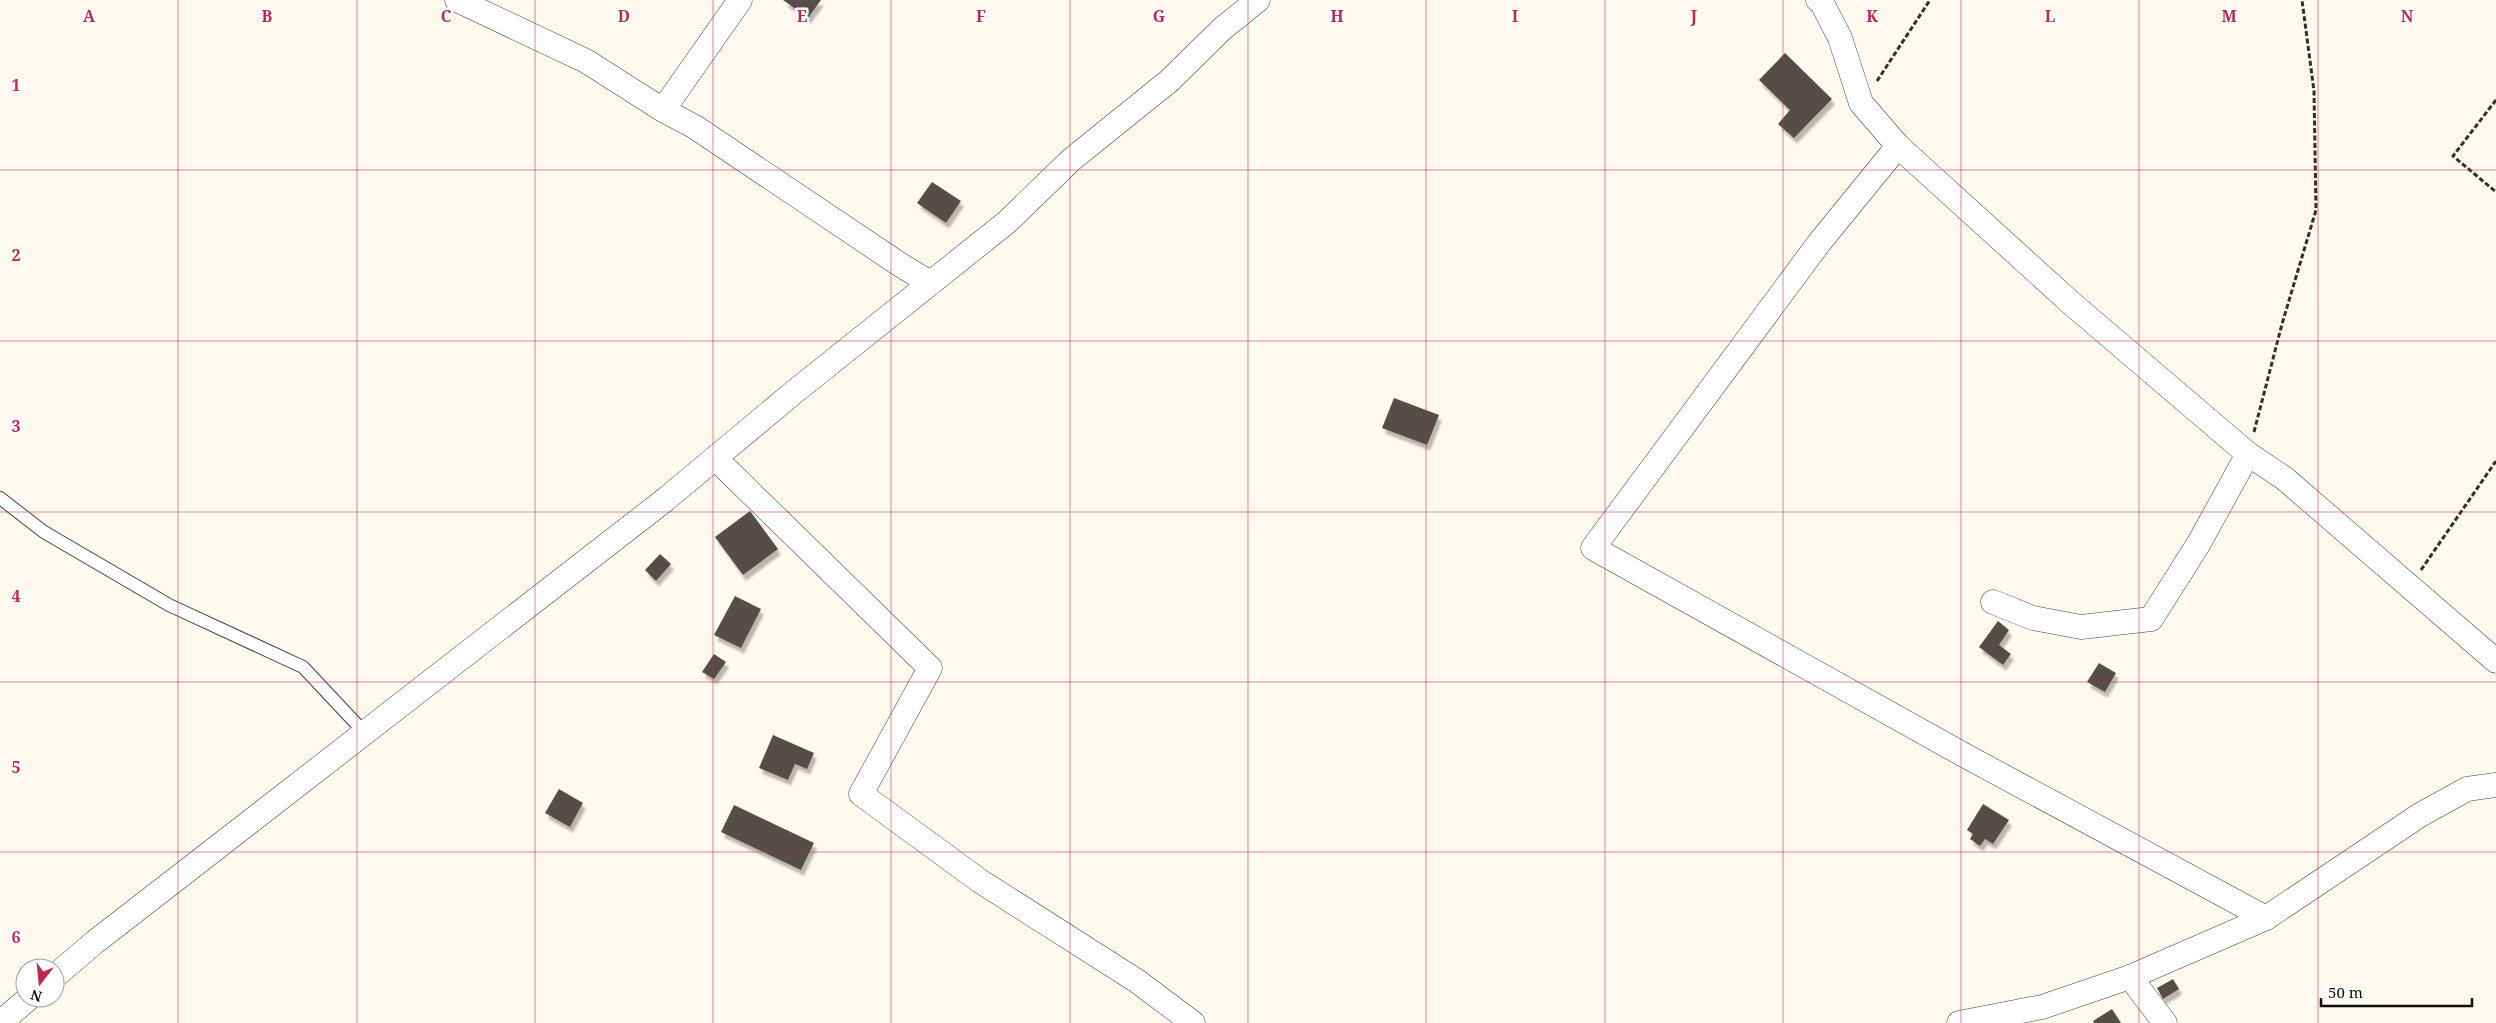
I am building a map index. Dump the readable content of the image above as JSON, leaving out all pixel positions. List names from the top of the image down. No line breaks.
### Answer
{"scale_bar":"50 m","north":"bottom","grid":{"columns":["A","B","C","D","E","F","G","H","I","J","K","L","M","N"],"rows":["1","2","3","4","5","6"]}}
